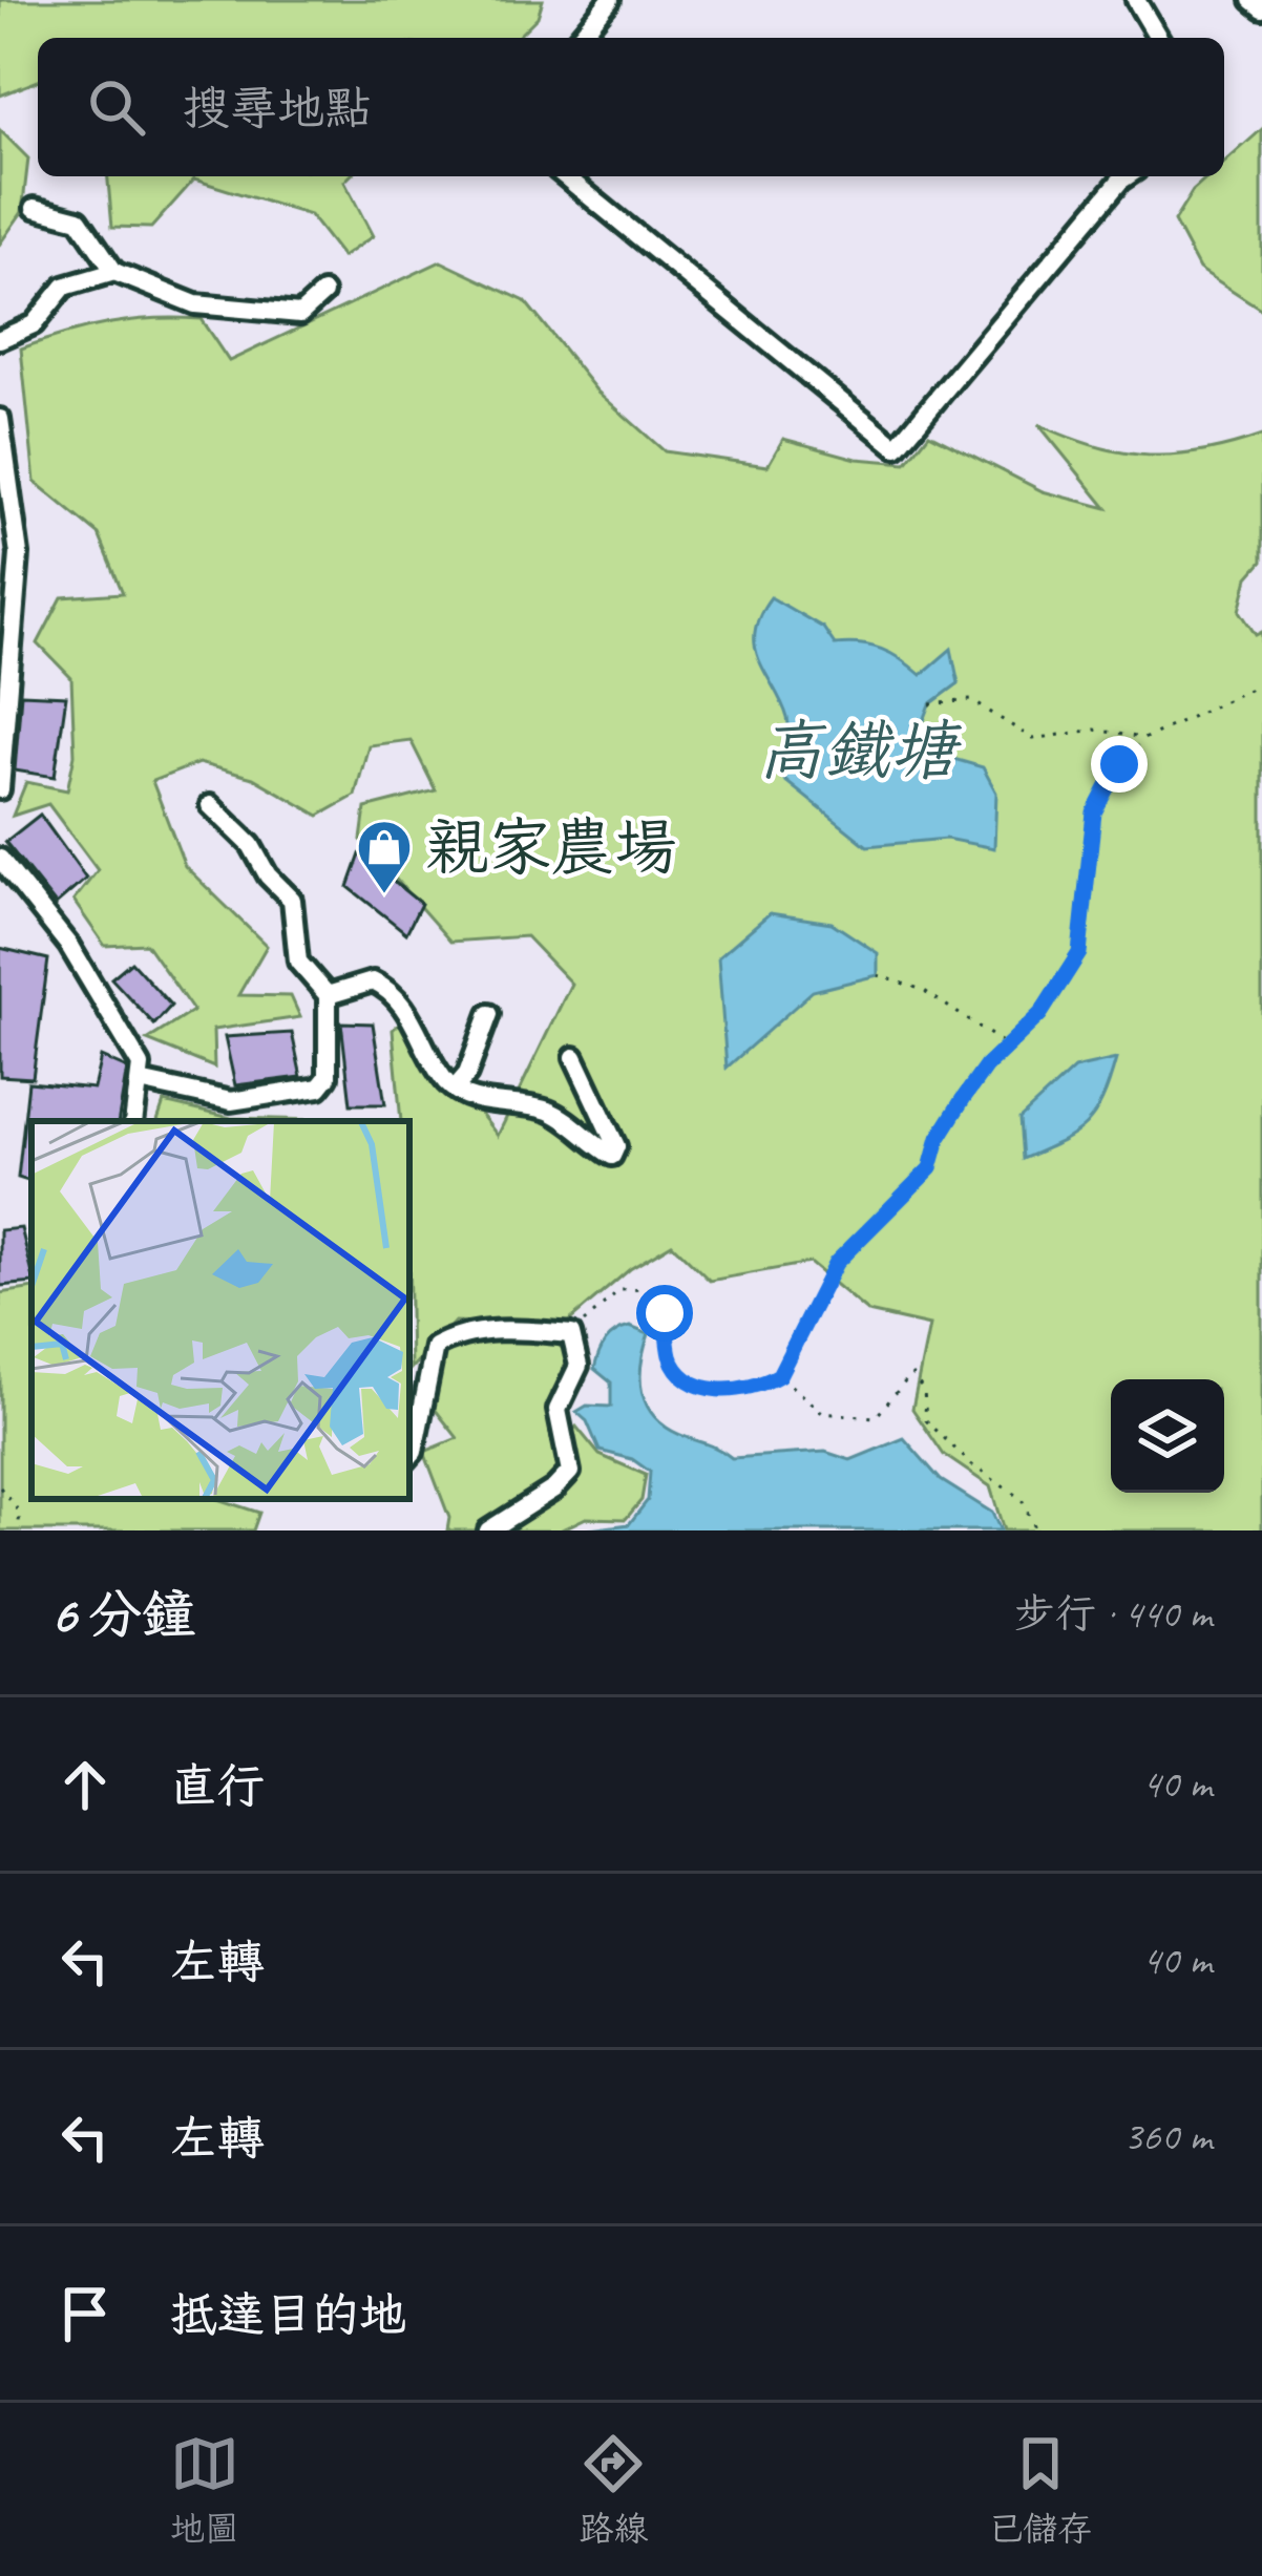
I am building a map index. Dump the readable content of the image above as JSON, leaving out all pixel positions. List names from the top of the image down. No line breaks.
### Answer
{"water":["高鐵塘"],"places":{"shop":["親家農場"]},"page":{"search":"搜尋地點","heading":["6 分鐘","步行 · 440 m"],"list":[["直行","40 m"],["左轉","40 m"],["左轉","360 m"],"抵達目的地"],"nav":["地圖","路線","已儲存"]}}
